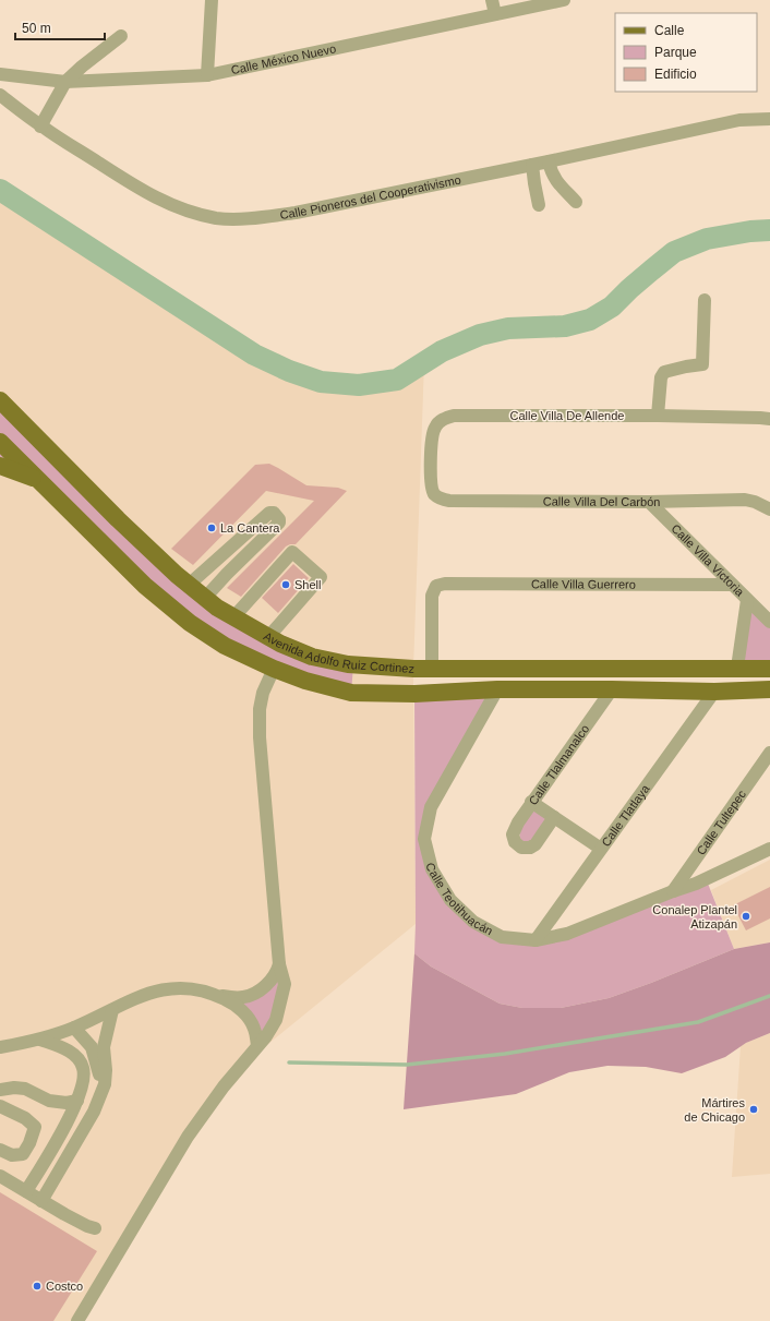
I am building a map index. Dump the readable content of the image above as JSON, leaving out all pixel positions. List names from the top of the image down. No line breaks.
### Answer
{"streets":{"main road":["Avenida Adolfo Ruiz Cortinez"],"street":["Calle México Nuevo","Calle Pioneros del Cooperativismo","Calle Villa De Allende","Calle Villa Del Carbón","Calle Villa Victoria","Calle Villa Guerrero","Calle Tlalmanalco","Calle Tlatlaya","Calle Tultepec","Calle Teotihuacán"]},"crossings":[["Calle Villa De Allende","Calle Villa Del Carbón"],["Calle Villa Del Carbón","Calle Villa Victoria"],["Calle Villa Victoria","Calle Villa Guerrero"],["Calle Villa Victoria","Avenida Adolfo Ruiz Cortinez"],["Calle Villa Guerrero","Avenida Adolfo Ruiz Cortinez"],["Calle Tlatlaya","Calle Teotihuacán"],["Calle Tultepec","Calle Teotihuacán"]],"places":["La Cantera","Shell","Conalep Plantel Atizapán","Mártires de Chicago","Costco"],"legend":["Calle","Parque","Edificio"],"scale_bar":"50 m"}
